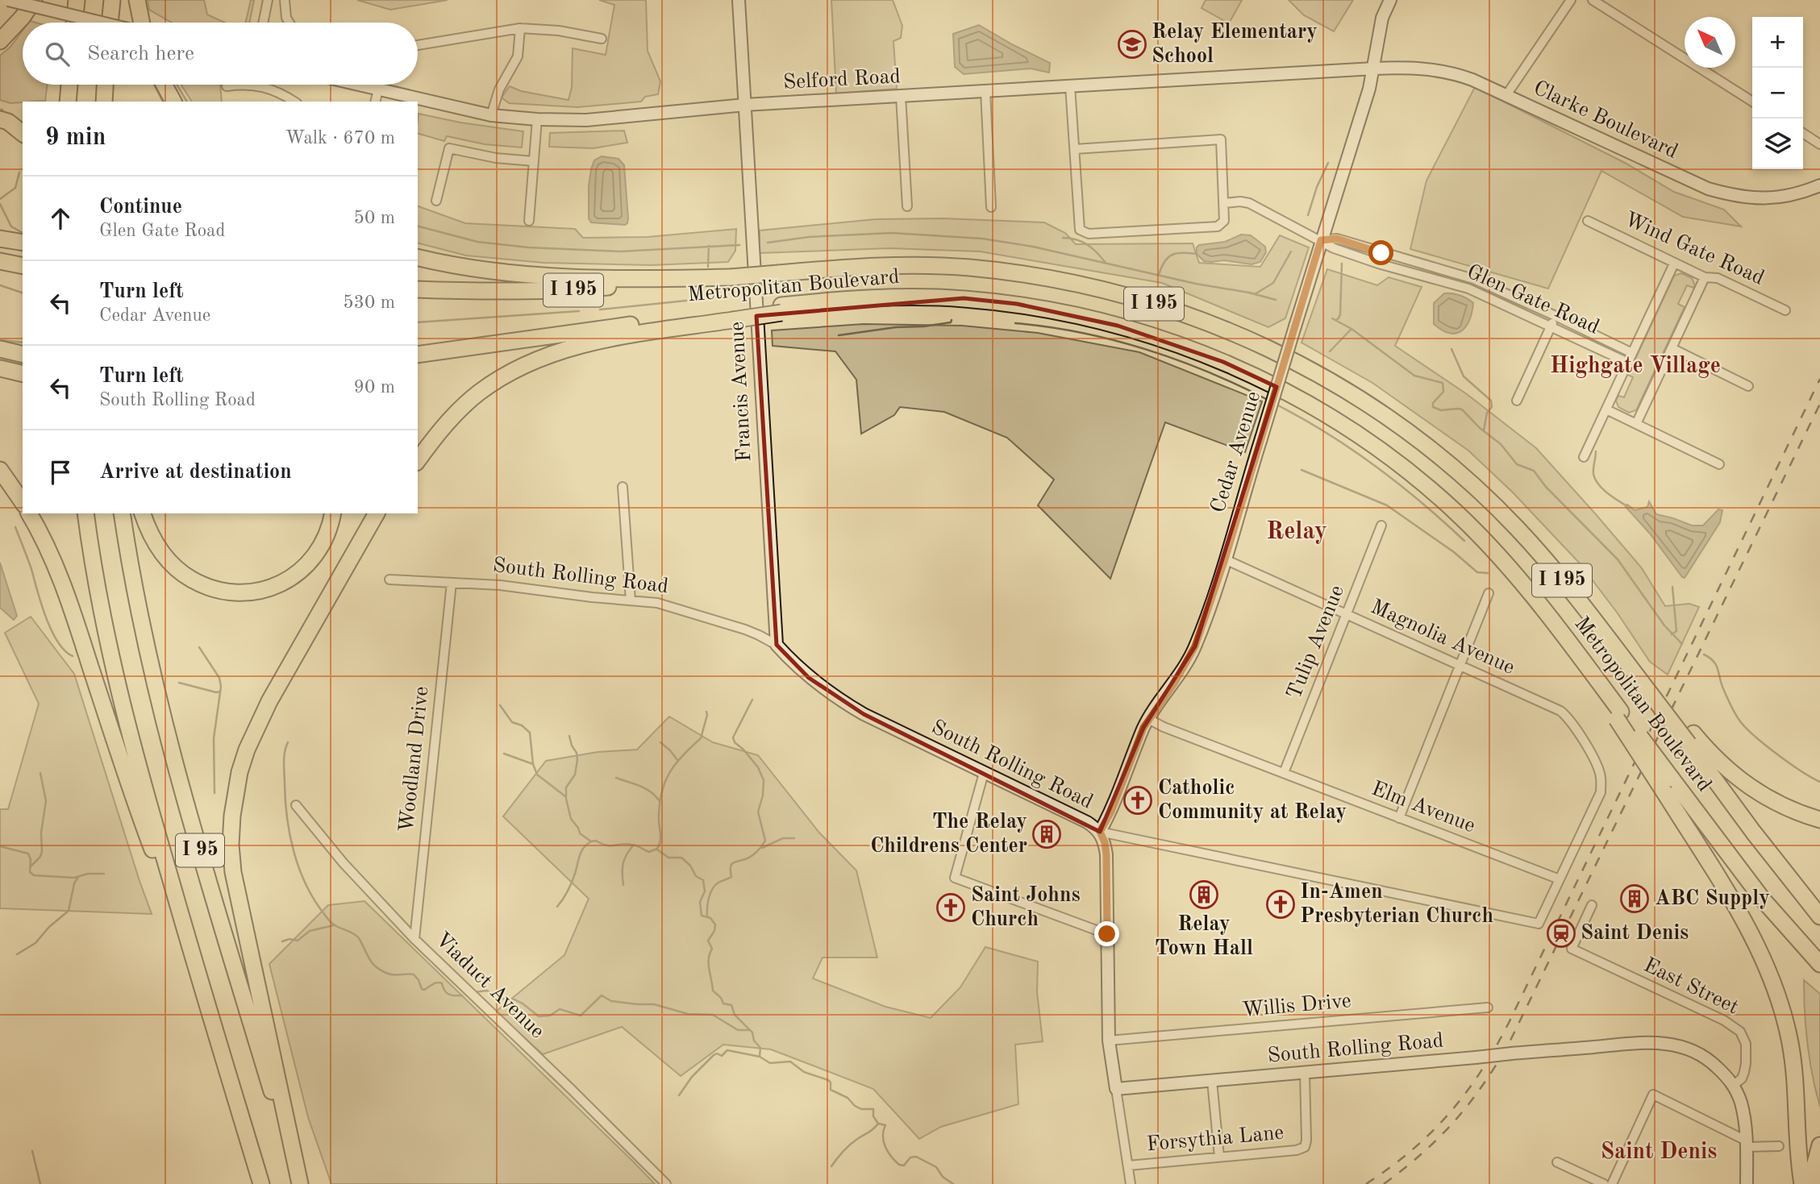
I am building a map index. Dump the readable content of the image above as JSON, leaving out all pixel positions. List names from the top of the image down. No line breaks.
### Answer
{"streets":{"highway":["Metropolitan Boulevard","I 195","I 95"],"street":["Selford Road","Clarke Boulevard","Wind Gate Road","Glen Gate Road","Francis Avenue","Cedar Avenue","South Rolling Road","Magnolia Avenue","Tulip Avenue","Woodland Drive","Elm Avenue","Viaduct Avenue","East Street","Willis Drive","Forsythia Lane"]},"crossings":[["Selford Road","Clarke Boulevard"],["Selford Road","Francis Avenue"],["Selford Road","Cedar Avenue"],["Clarke Boulevard","Cedar Avenue"],["Glen Gate Road","Cedar Avenue"],["Francis Avenue","South Rolling Road"],["Cedar Avenue","South Rolling Road"],["Cedar Avenue","Magnolia Avenue"],["Cedar Avenue","Elm Avenue"],["South Rolling Road","Woodland Drive"],["South Rolling Road","East Street"],["South Rolling Road","Willis Drive"],["South Rolling Road","Forsythia Lane"],["Magnolia Avenue","Tulip Avenue"],["Magnolia Avenue","Elm Avenue"],["Tulip Avenue","Elm Avenue"],["Woodland Drive","Viaduct Avenue"]],"districts":["Highgate Village","Relay","Saint Denis"],"places":{"school or university":["Relay Elementary School"],"church":["Catholic Community at Relay","In-Amen Presbyterian Church","Saint Johns Church"],"building":["The Relay Childrens Center","Relay Town Hall","ABC Supply"],"station":["Saint Denis"]},"north":"top left","page":{"map_buttons":["+","−"],"search":"Search here","heading":["9 min","Walk · 670 m"],"list":[["Continue","Glen Gate Road","50 m"],["Turn left","Cedar Avenue","530 m"],["Turn left","South Rolling Road","90 m"],"Arrive at destination"]}}
